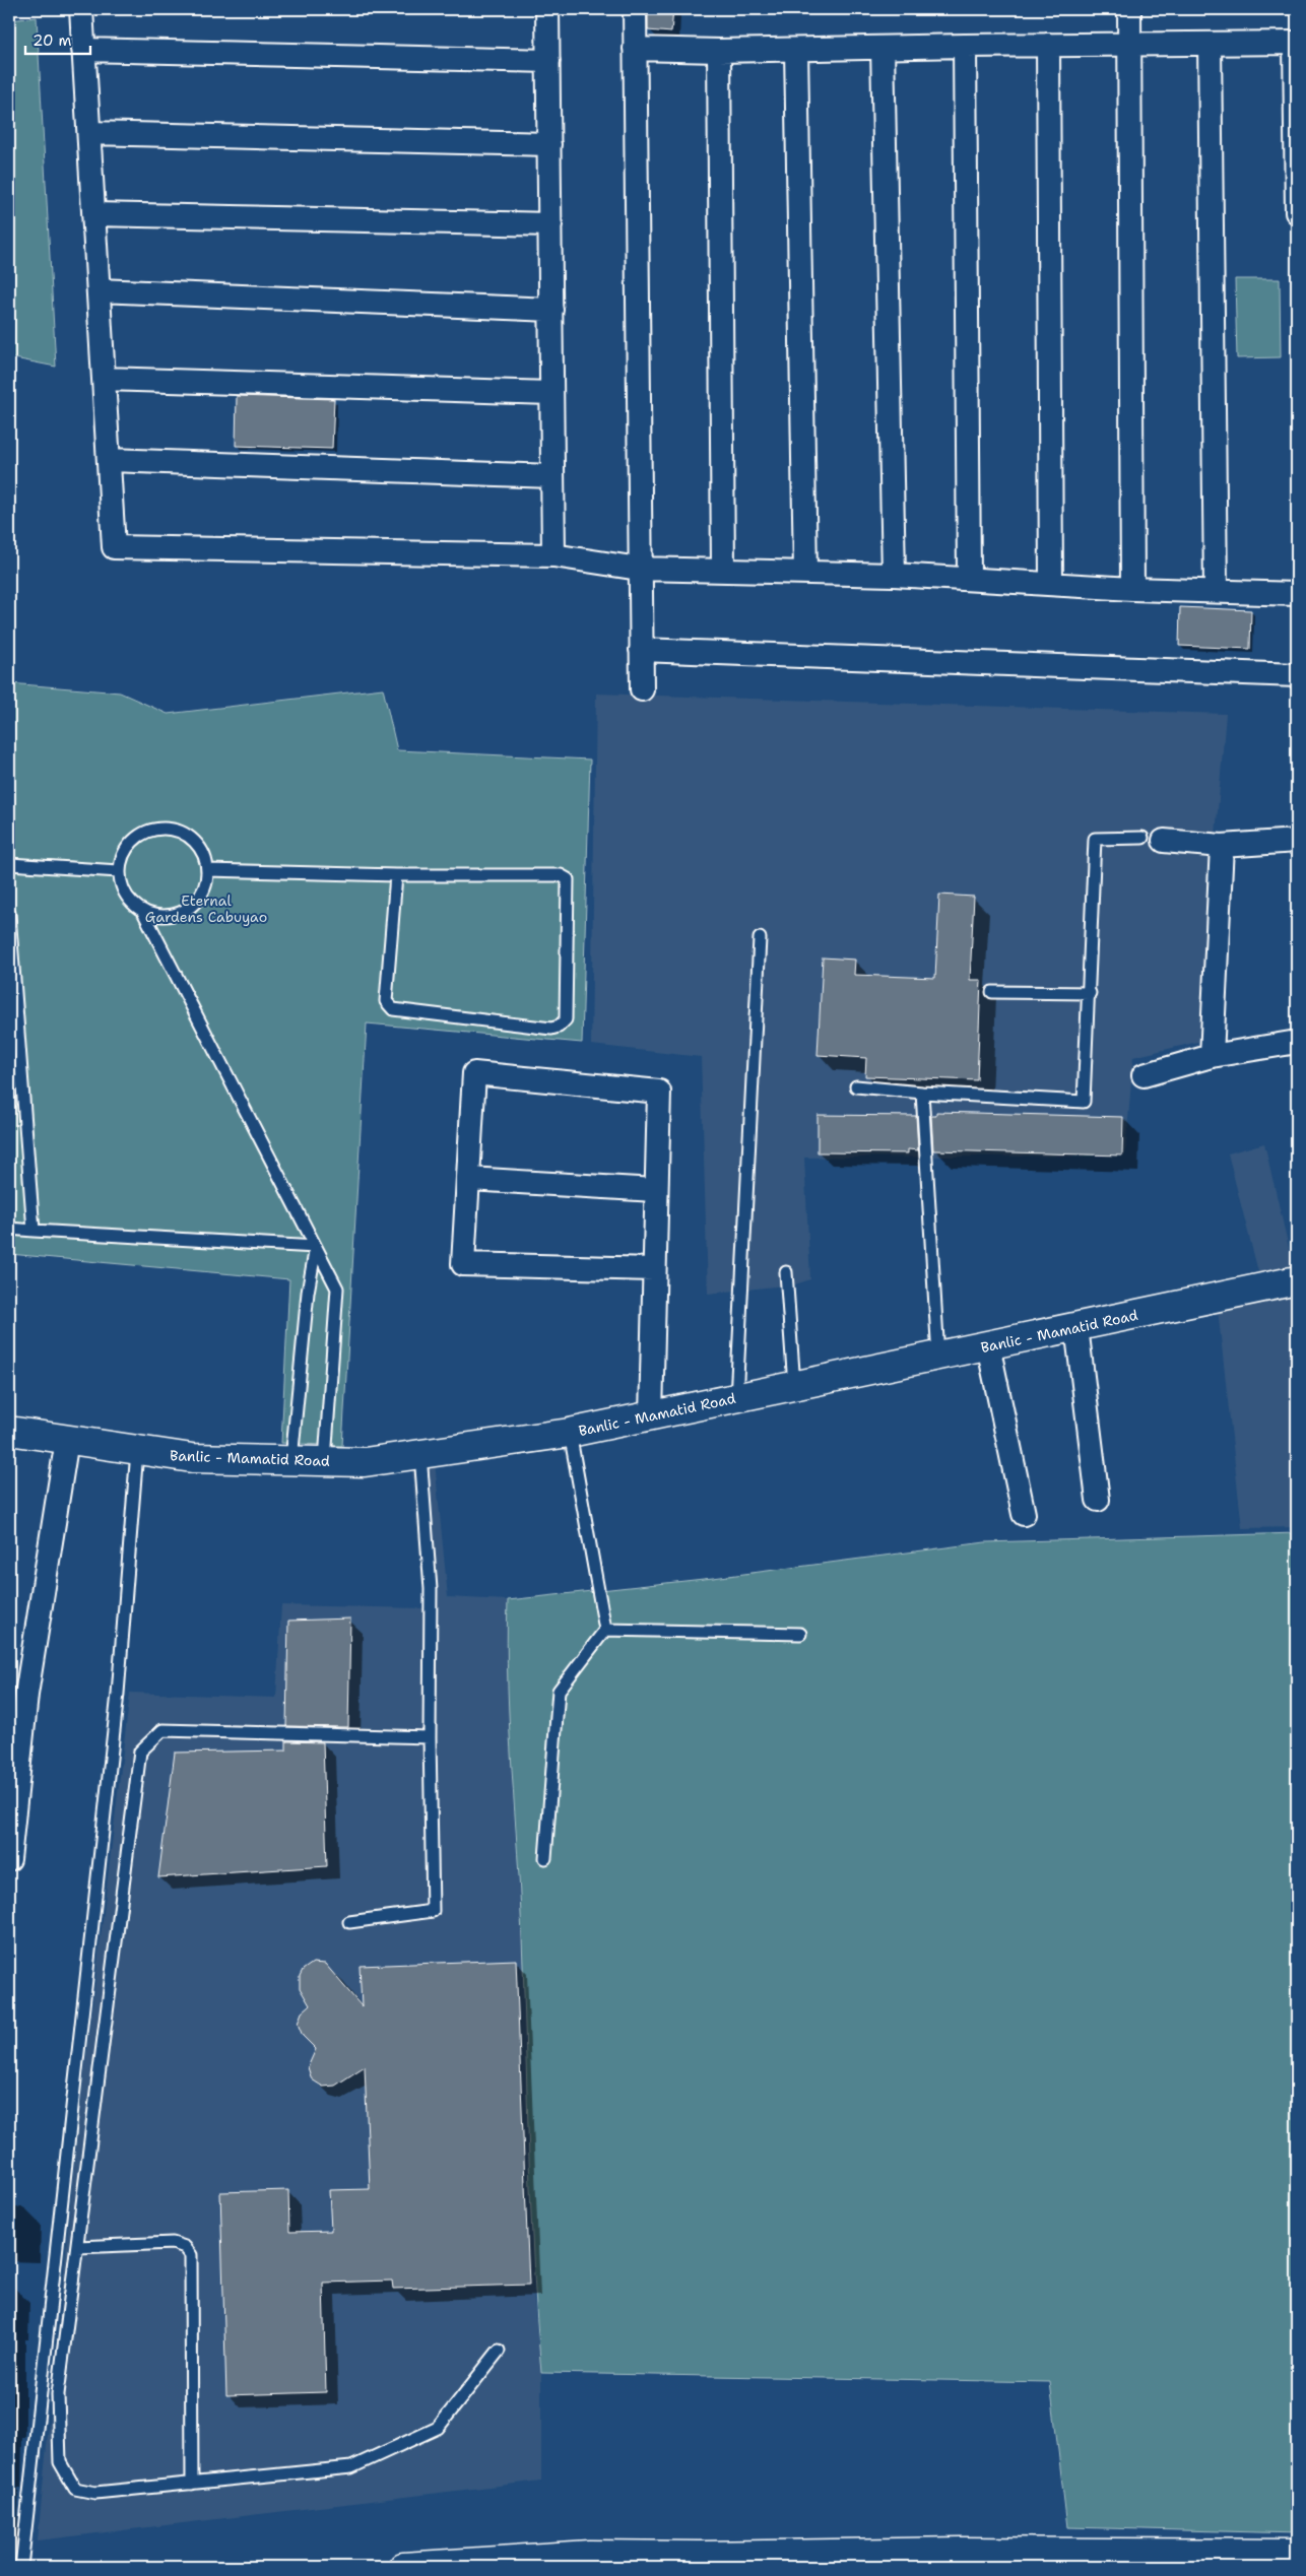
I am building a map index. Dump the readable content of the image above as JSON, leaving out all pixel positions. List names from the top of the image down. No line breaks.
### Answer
{"streets":{"main road":["Banlic - Mamatid Road"]},"parks":["Eternal Gardens Cabuyao"],"scale_bar":"20 m"}
